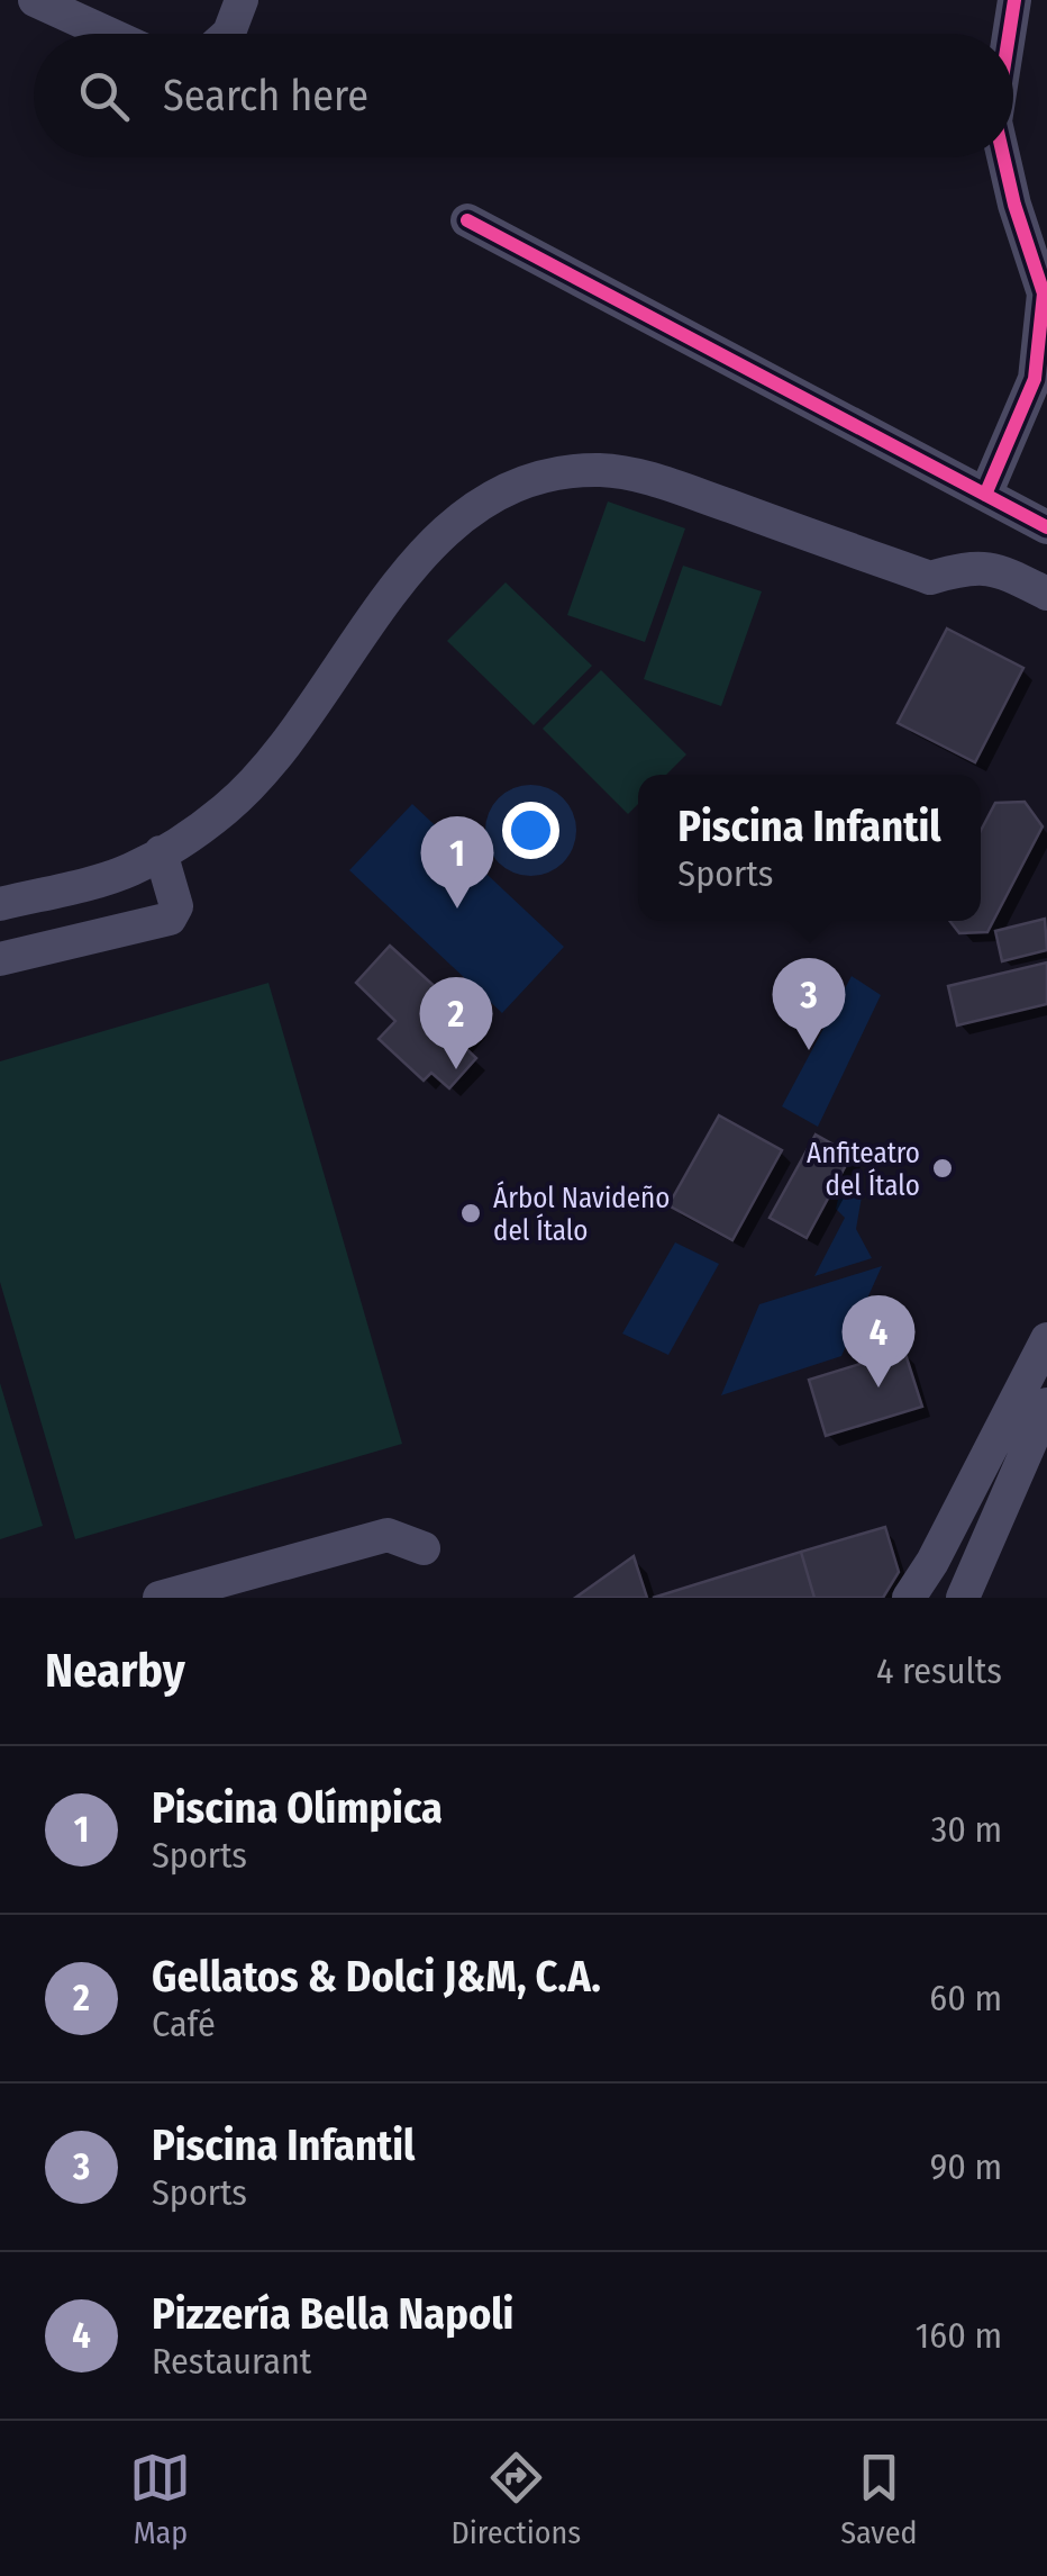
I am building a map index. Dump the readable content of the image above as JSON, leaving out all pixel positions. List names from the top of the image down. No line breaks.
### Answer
{"places":["Anfiteatro del Ítalo","Árbol Navideño del Ítalo"],"page":{"search":"Search here","popup":["Piscina Infantil","Sports"],"pins":["1","3","2","4"],"heading":["Nearby","4 results"],"list":[{"mark":"1","name":"Piscina Olímpica","note":"Sports","value":"30 m"},{"mark":"2","name":"Gellatos & Dolci J&M, C.A.","note":"Café","value":"60 m"},{"mark":"3","name":"Piscina Infantil","note":"Sports","value":"90 m"},{"mark":"4","name":"Pizzería Bella Napoli","note":"Restaurant","value":"160 m"}],"nav":["Map","Directions","Saved"]}}
